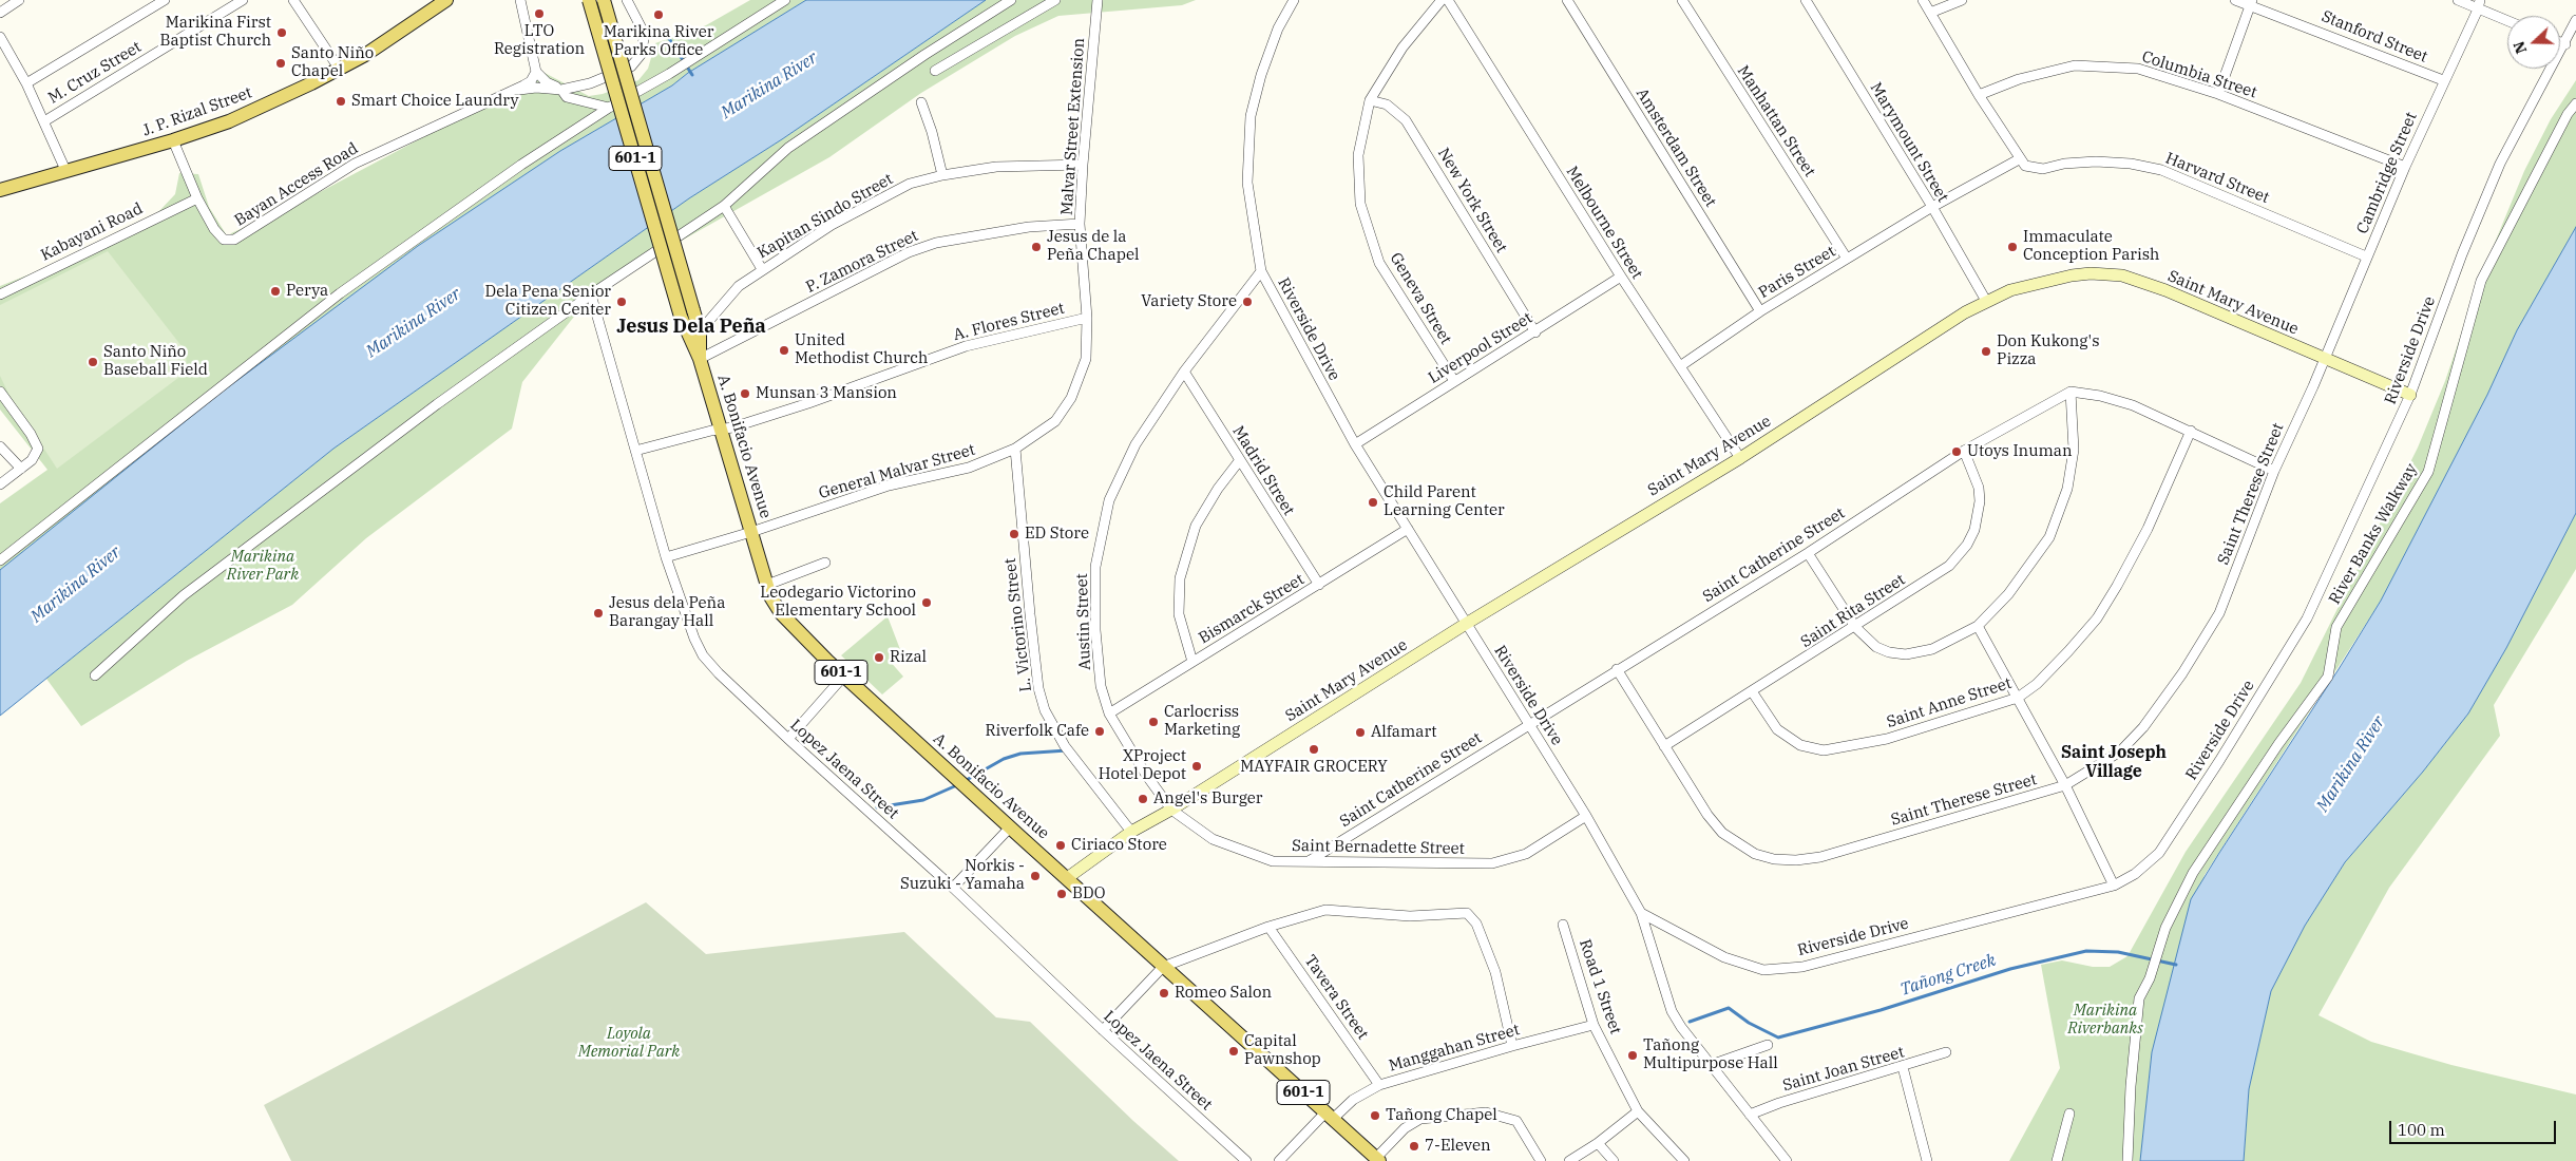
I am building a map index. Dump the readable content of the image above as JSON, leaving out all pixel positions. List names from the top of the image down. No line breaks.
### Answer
{"streets":{"main road":["J. P. Rizal Street","601-1","A. Bonifacio Avenue"],"street":["Stanford Street","M. Cruz Street","Columbia Street","Manhattan Street","Malvar Street Extension","Marymount Street","Amsterdam Street","Cambridge Street","Harvard Street","Bayan Access Road","New York Street","Kapitan Sindo Street","Melbourne Street","Kabayani Road","P. Zamora Street","Paris Street","Geneva Street","Saint Mary Avenue","A. Flores Street","Riverside Drive","Liverpool Street","Madrid Street","General Malvar Street","Saint Therese Street","River Banks Walkway","Saint Catherine Street","Bismarck Street","Saint Rita Street","Austin Street","L. Victorino Street","Saint Anne Street","Lopez Jaena Street","Saint Bernadette Street","Road 1 Street","Tavera Street","Manggahan Street","Saint Joan Street"]},"crossings":[["Stanford Street","Cambridge Street"],["Columbia Street","Cambridge Street"],["J. P. Rizal Street","Bayan Access Road"],["Manhattan Street","Paris Street"],["Malvar Street Extension","Kapitan Sindo Street"],["Malvar Street Extension","P. Zamora Street"],["Malvar Street Extension","A. Flores Street"],["Malvar Street Extension","General Malvar Street"],["Malvar Street Extension","L. Victorino Street"],["Marymount Street","Paris Street"],["Marymount Street","Saint Mary Avenue"],["Amsterdam Street","Paris Street"],["Cambridge Street","Harvard Street"],["Cambridge Street","Saint Mary Avenue"],["Cambridge Street","Saint Therese Street"],["Harvard Street","Paris Street"],["Bayan Access Road","Kabayani Road"],["New York Street","Geneva Street"],["New York Street","Liverpool Street"],["Kapitan Sindo Street","A. Bonifacio Avenue"],["Melbourne Street","Paris Street"],["Melbourne Street","Saint Mary Avenue"],["Melbourne Street","Liverpool Street"],["P. Zamora Street","A. Bonifacio Avenue"],["Geneva Street","Liverpool Street"],["Saint Mary Avenue","Riverside Drive"],["Saint Mary Avenue","A. Bonifacio Avenue"],["Saint Mary Avenue","Saint Therese Street"],["Saint Mary Avenue","Austin Street"],["Saint Mary Avenue","L. Victorino Street"],["Saint Mary Avenue","Saint Bernadette Street"],["A. Flores Street","A. Bonifacio Avenue"],["A. Flores Street","Lopez Jaena Street"],["Riverside Drive","Liverpool Street"],["Riverside Drive","Saint Catherine Street"],["Riverside Drive","Bismarck Street"],["Riverside Drive","Austin Street"],["Riverside Drive","Saint Bernadette Street"],["A. Bonifacio Avenue","General Malvar Street"],["A. Bonifacio Avenue","Manggahan Street"],["Madrid Street","Bismarck Street"],["Madrid Street","Austin Street"],["General Malvar Street","L. Victorino Street"],["General Malvar Street","Lopez Jaena Street"],["Saint Therese Street","Saint Catherine Street"],["Saint Therese Street","Saint Rita Street"],["Saint Catherine Street","Saint Rita Street"],["Saint Catherine Street","Saint Bernadette Street"],["Bismarck Street","Austin Street"],["Saint Rita Street","Saint Anne Street"],["Austin Street","Saint Bernadette Street"],["Road 1 Street","Manggahan Street"],["Tavera Street","Manggahan Street"]],"districts":["Jesus Dela Peña","Saint Joseph Village"],"water":["Marikina River","Tañong Creek"],"parks":["Marikina River Park","Marikina Riverbanks","Loyola Memorial Park"],"places":["LTO Registration","Marikina River Parks Office","Marikina First Baptist Church","Santo Niño Chapel","Smart Choice Laundry","Jesus de la Peña Chapel","Immaculate Conception Parish","Perya","Dela Pena Senior Citizen Center","Variety Store","United Methodist Church","Don Kukong's Pizza","Santo Niño Baseball Field","Munsan 3 Mansion","Utoys Inuman","Child Parent Learning Center","ED Store","Leodegario Victorino Elementary School","Jesus dela Peña Barangay Hall","Rizal","Carlocriss Marketing","Riverfolk Cafe","Alfamart","MAYFAIR GROCERY","XProject Hotel Depot","Angel's Burger","Ciriaco Store","Norkis - Suzuki - Yamaha","BDO","Romeo Salon","Capital Pawnshop","Tañong Multipurpose Hall","Tañong Chapel","7-Eleven"],"scale_bar":"100 m","north":"left"}
